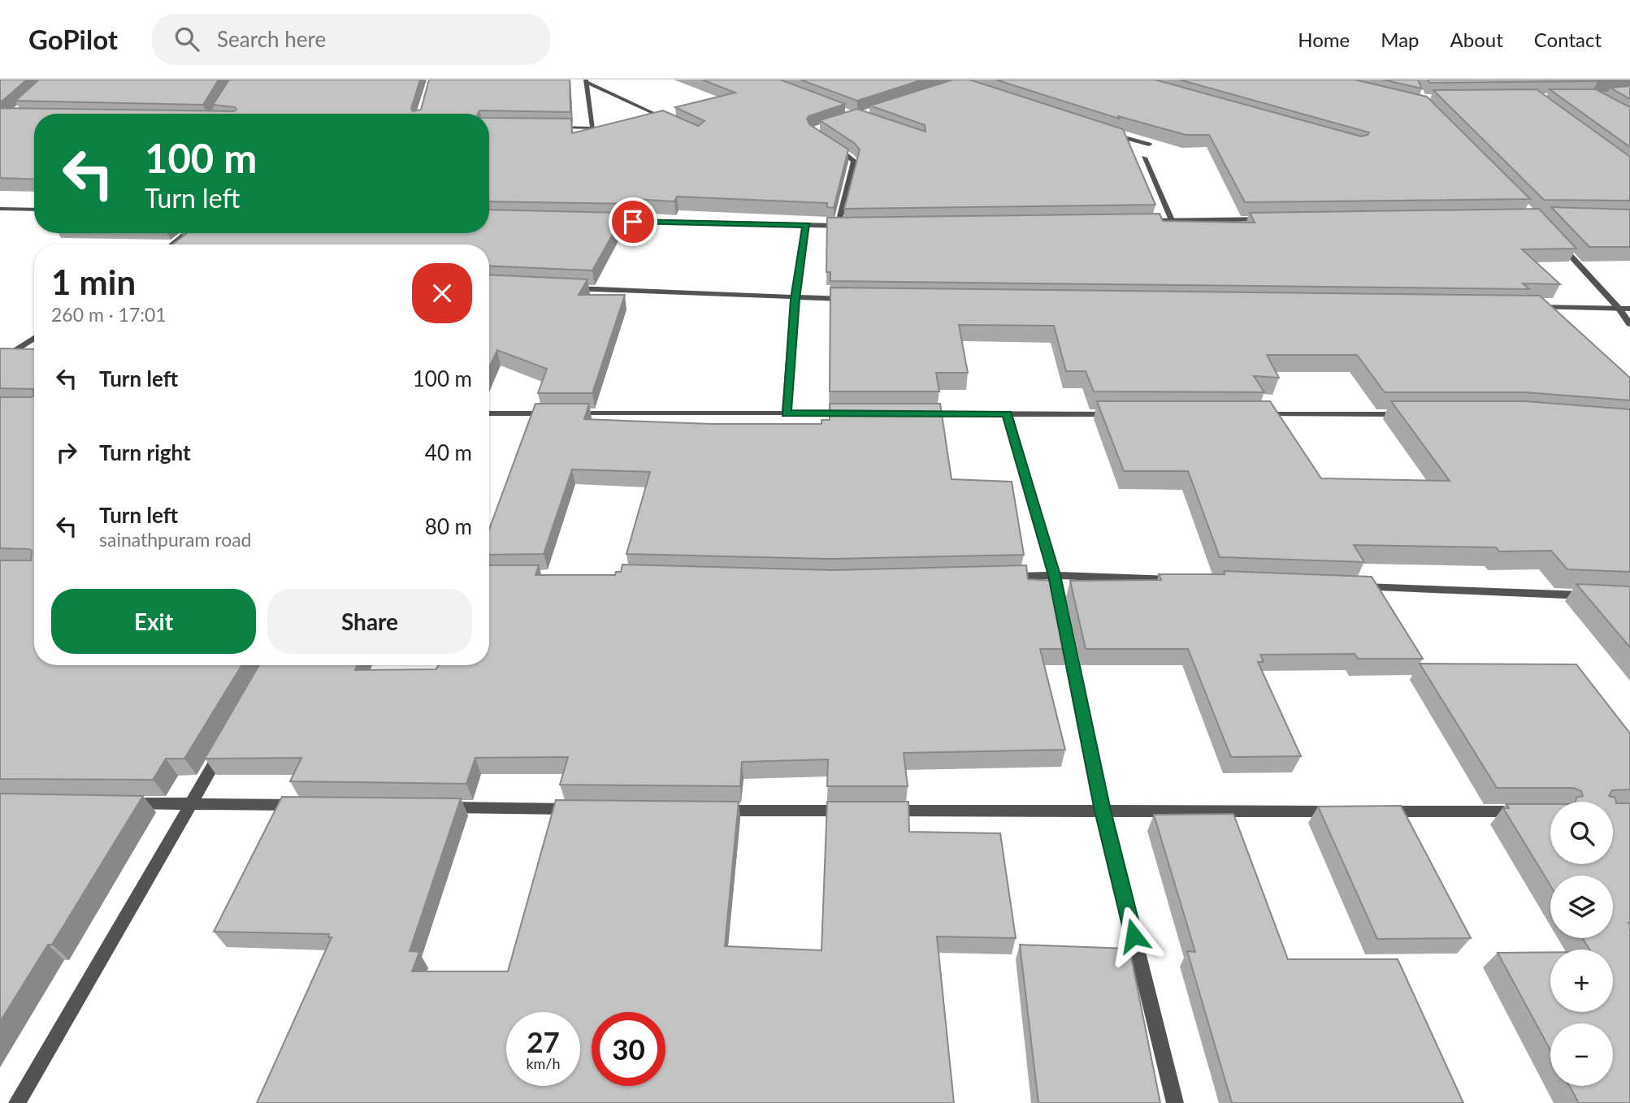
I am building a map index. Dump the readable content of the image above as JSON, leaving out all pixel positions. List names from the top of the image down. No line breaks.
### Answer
{"page":{"header":"GoPilot","search":"Search here","nav":["Home","Map","About","Contact"],"turn":["100 m","Turn left"],"heading":["1 min","260 m · 17:01"],"list":[{"name":"Turn left","value":"100 m"},{"name":"Turn right","value":"40 m"},{"name":"Turn left","note":"sainathpuram road","value":"80 m"}],"buttons":["Exit","Share"],"map_buttons":["+","−"],"speed":"27 km/h","limit":"30"}}
